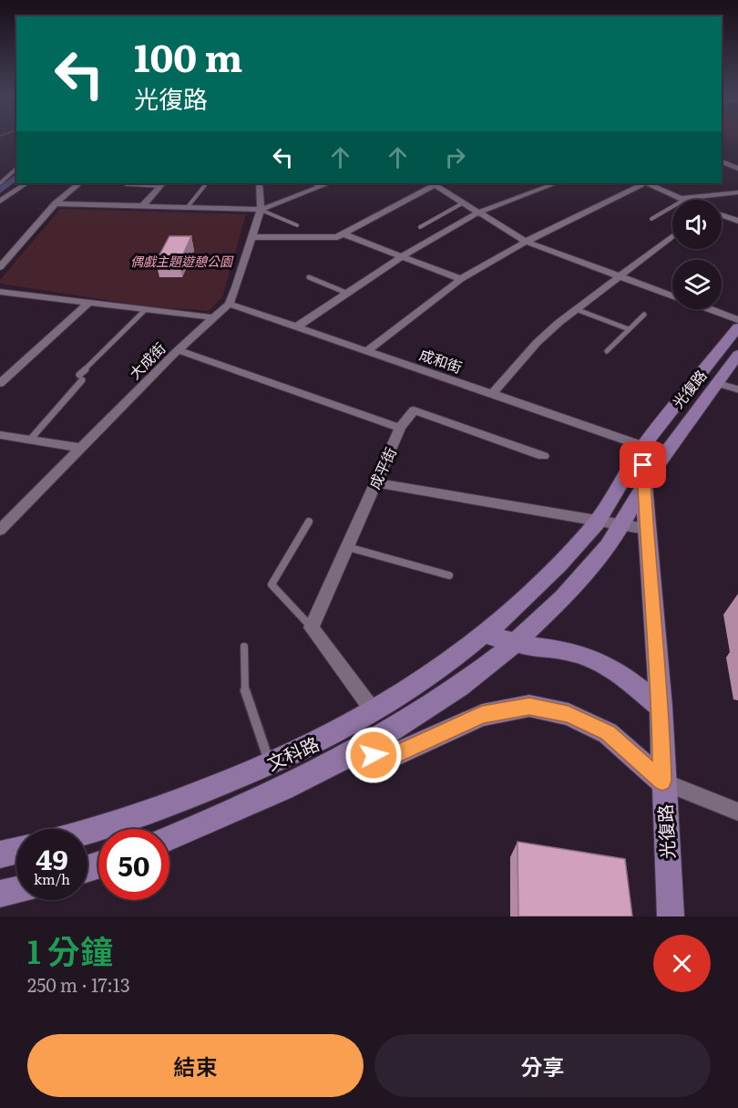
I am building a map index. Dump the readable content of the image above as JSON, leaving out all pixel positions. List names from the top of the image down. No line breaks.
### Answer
{"streets":{"main road":["光復路","文科路"],"street":["大成街","成和街","成平街"]},"crossings":[["大成街","成和街"],["大成街","成平街"],["成和街","光復路"],["成和街","文科路"],["光復路","文科路"]],"parks":["偶戲主題遊憩公園"],"page":{"turn":["100 m","光復路"],"speed":"49 km/h","limit":"50","heading":["1 分鐘","250 m · 17:13"],"buttons":["結束","分享"]}}
